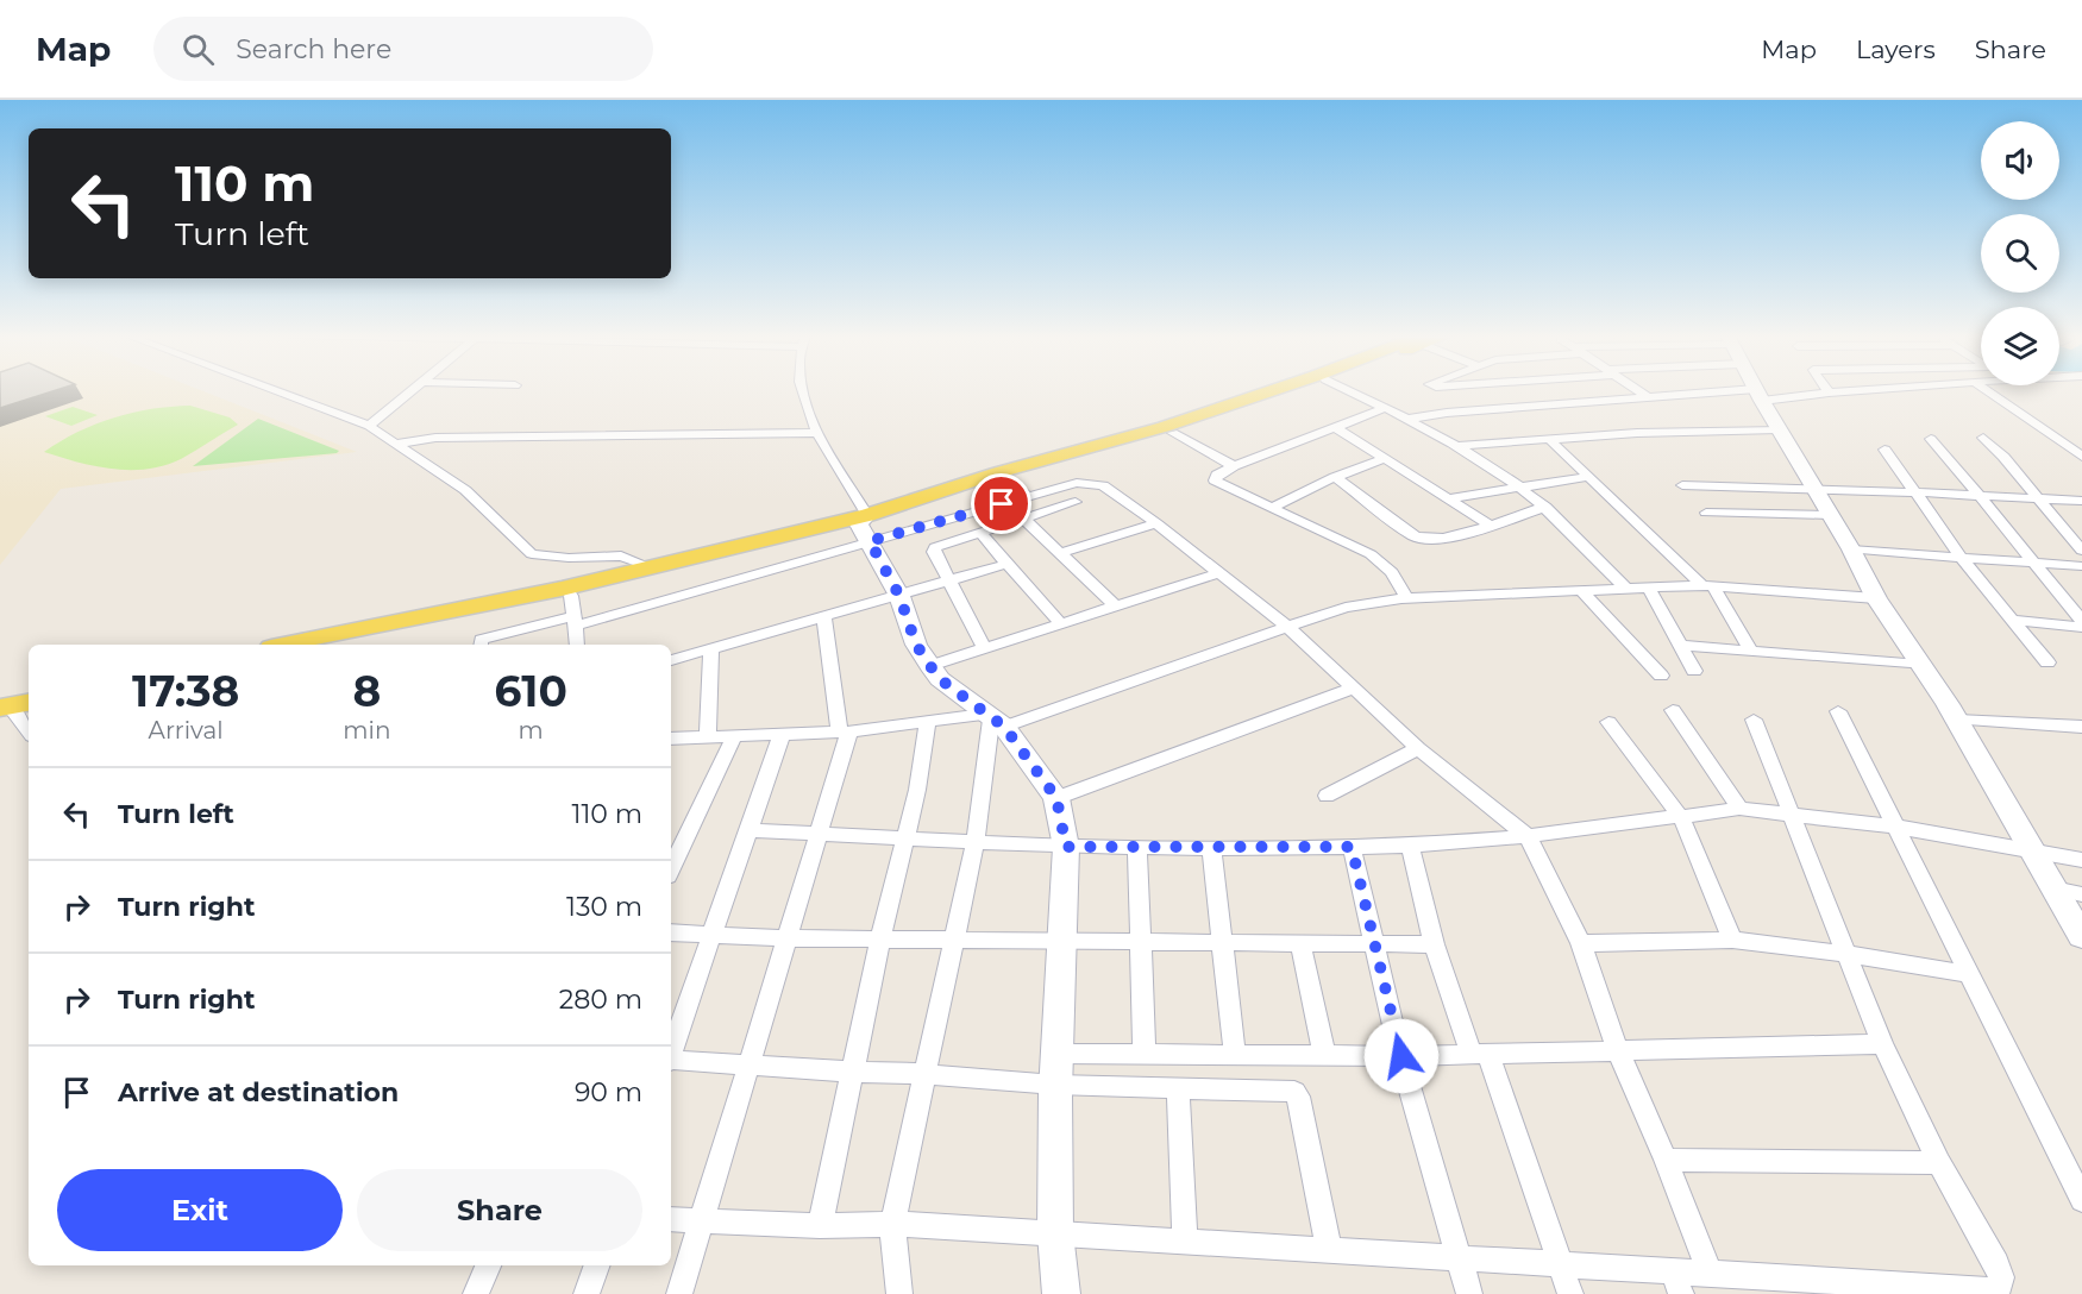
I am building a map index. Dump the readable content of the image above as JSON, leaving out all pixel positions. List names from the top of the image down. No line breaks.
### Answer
{"page":{"header":"Map","search":"Search here","nav":["Map","Layers","Share"],"turn":["110 m","Turn left"],"eta":["17:38","Arrival","8","min","610","m"],"list":[{"name":"Turn left","value":"110 m"},{"name":"Turn right","value":"130 m"},{"name":"Turn right","value":"280 m"},{"name":"Arrive at destination","value":"90 m"}],"buttons":["Exit","Share"]}}
